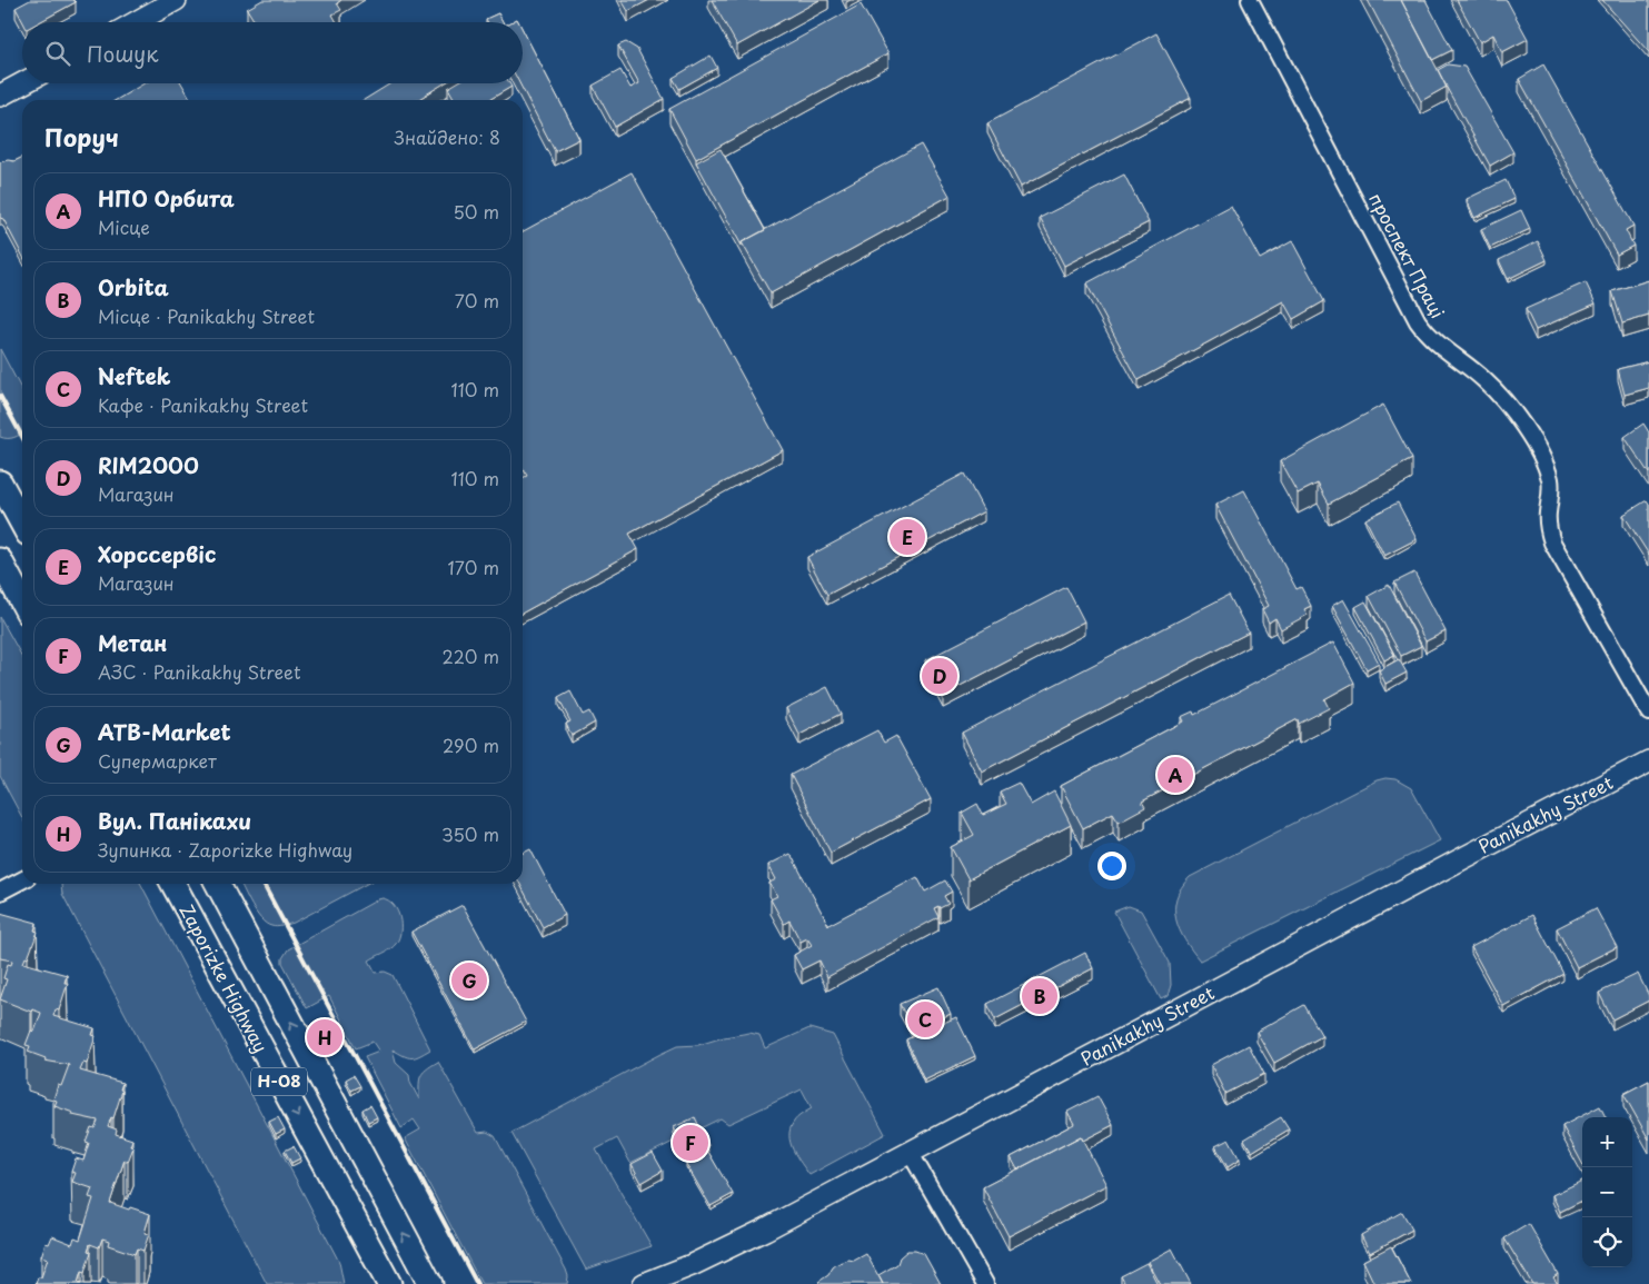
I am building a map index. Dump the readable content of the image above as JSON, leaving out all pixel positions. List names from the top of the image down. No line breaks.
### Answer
{"streets":{"main road":["Zaporizke Highway","Н-08"],"street":["проспект Праці","Panikakhy Street"]},"page":{"search":"Пошук","heading":["Поруч","Знайдено: 8"],"list":[{"mark":"A","name":"НПО Орбита","note":"Місце","value":"50 m"},{"mark":"B","name":"Orbita","note":"Місце · Panikakhy Street","value":"70 m"},{"mark":"C","name":"Neftek","note":"Кафе · Panikakhy Street","value":"110 m"},{"mark":"D","name":"RIM2000","note":"Магазин","value":"110 m"},{"mark":"E","name":"Хорссервіс","note":"Магазин","value":"170 m"},{"mark":"F","name":"Метан","note":"АЗС · Panikakhy Street","value":"220 m"},{"mark":"G","name":"ATB-Market","note":"Супермаркет","value":"290 m"},{"mark":"H","name":"Вул. Панікахи","note":"Зупинка · Zaporizke Highway","value":"350 m"}],"pins":["E","D","A","G","B","C","H","F"],"map_buttons":["+","−"]}}
